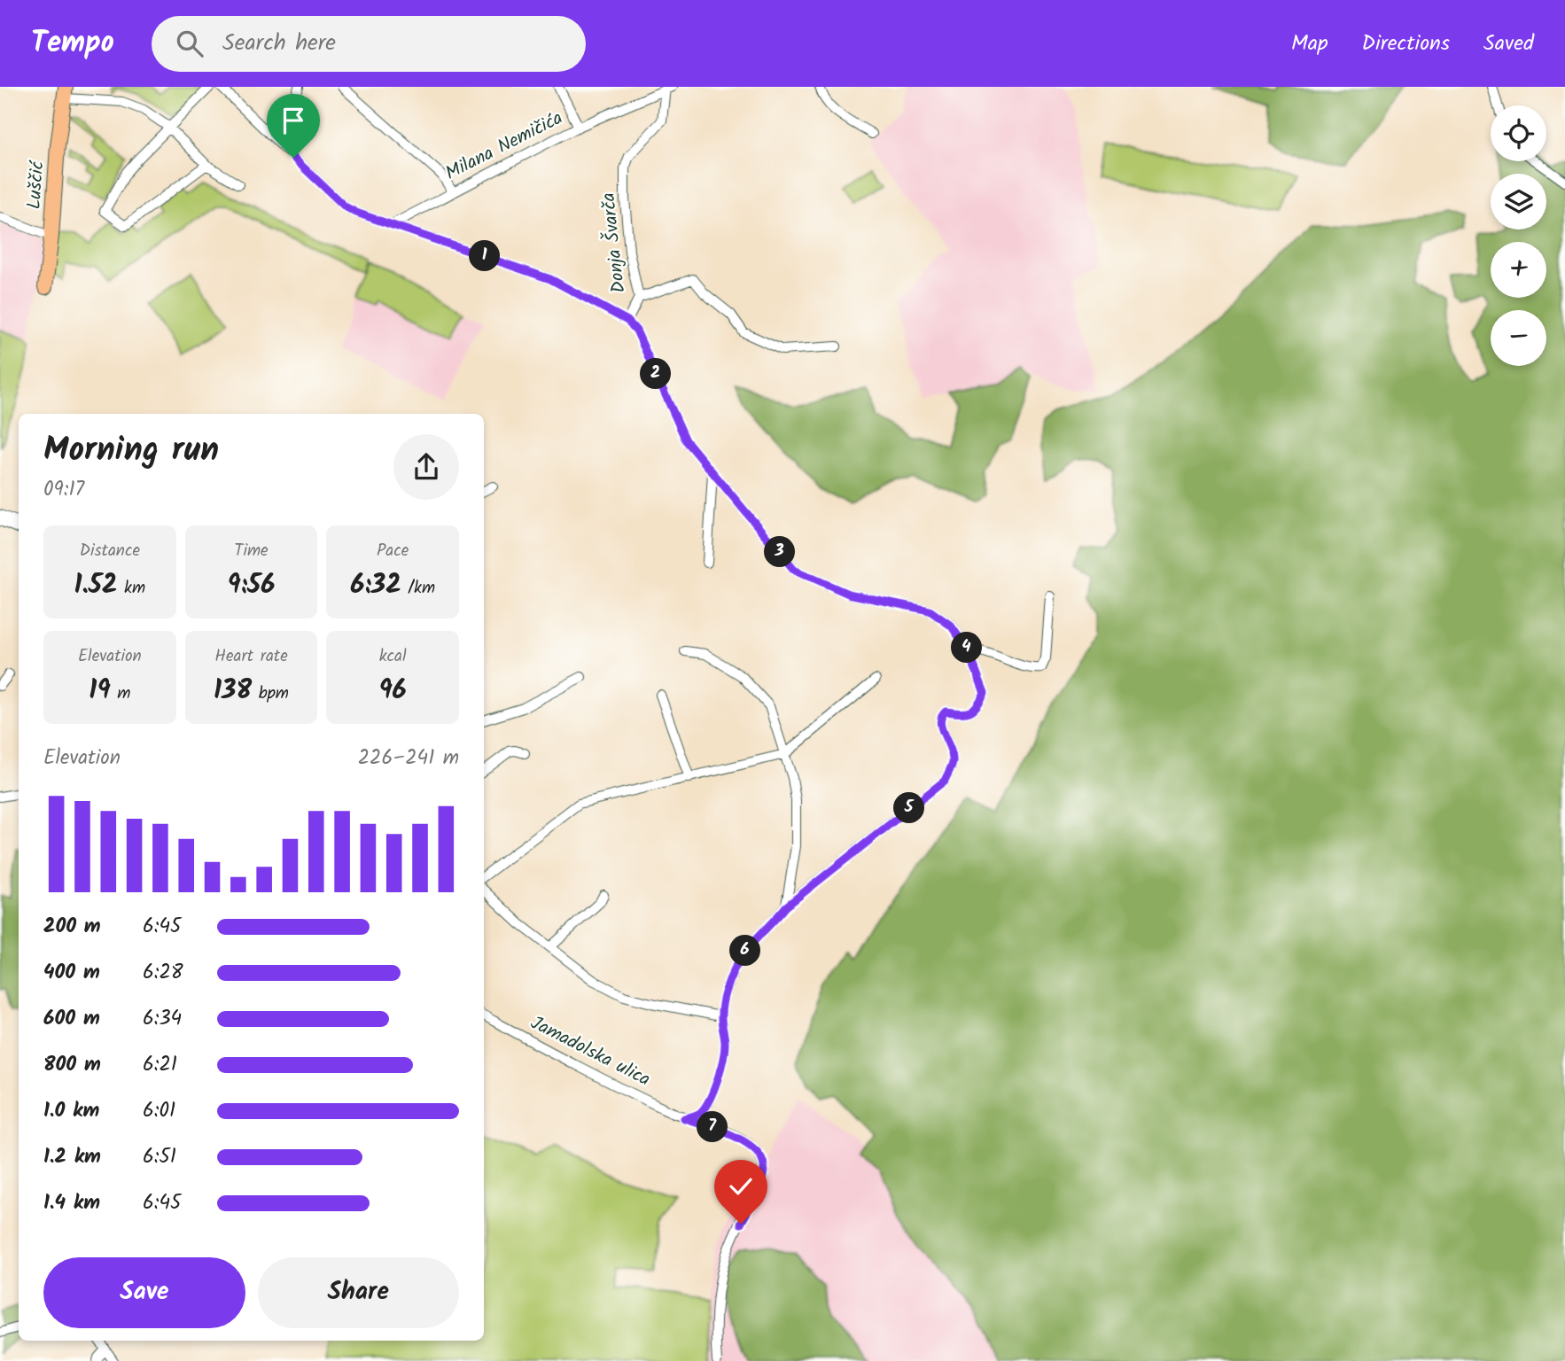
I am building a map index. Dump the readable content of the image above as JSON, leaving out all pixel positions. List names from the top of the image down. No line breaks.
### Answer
{"streets":{"main road":["Luščić"],"street":["Milana Nemičića","Donja Švarča","Jamadolska ulica"]},"crossings":[["Milana Nemičića","Donja Švarča"]],"page":{"header":"Tempo","search":"Search here","nav":["Map","Directions","Saved"],"map_buttons":["+","−"],"pins":["1","2","3","4","5","6","7"],"heading":["Morning run","09:17"],"stats":[["Distance","1.52 km"],["Time","9:56"],["Pace","6:32 /km"],["Elevation","19 m"],["Heart rate","138 bpm"],["kcal","96"]],"chart":["Elevation","226–241 m"],"list":[{"name":"200 m","note":"6:45"},{"name":"400 m","note":"6:28"},{"name":"600 m","note":"6:34"},{"name":"800 m","note":"6:21"},{"name":"1.0 km","note":"6:01"},{"name":"1.2 km","note":"6:51"},{"name":"1.4 km","note":"6:45"}],"buttons":["Save","Share"]}}
